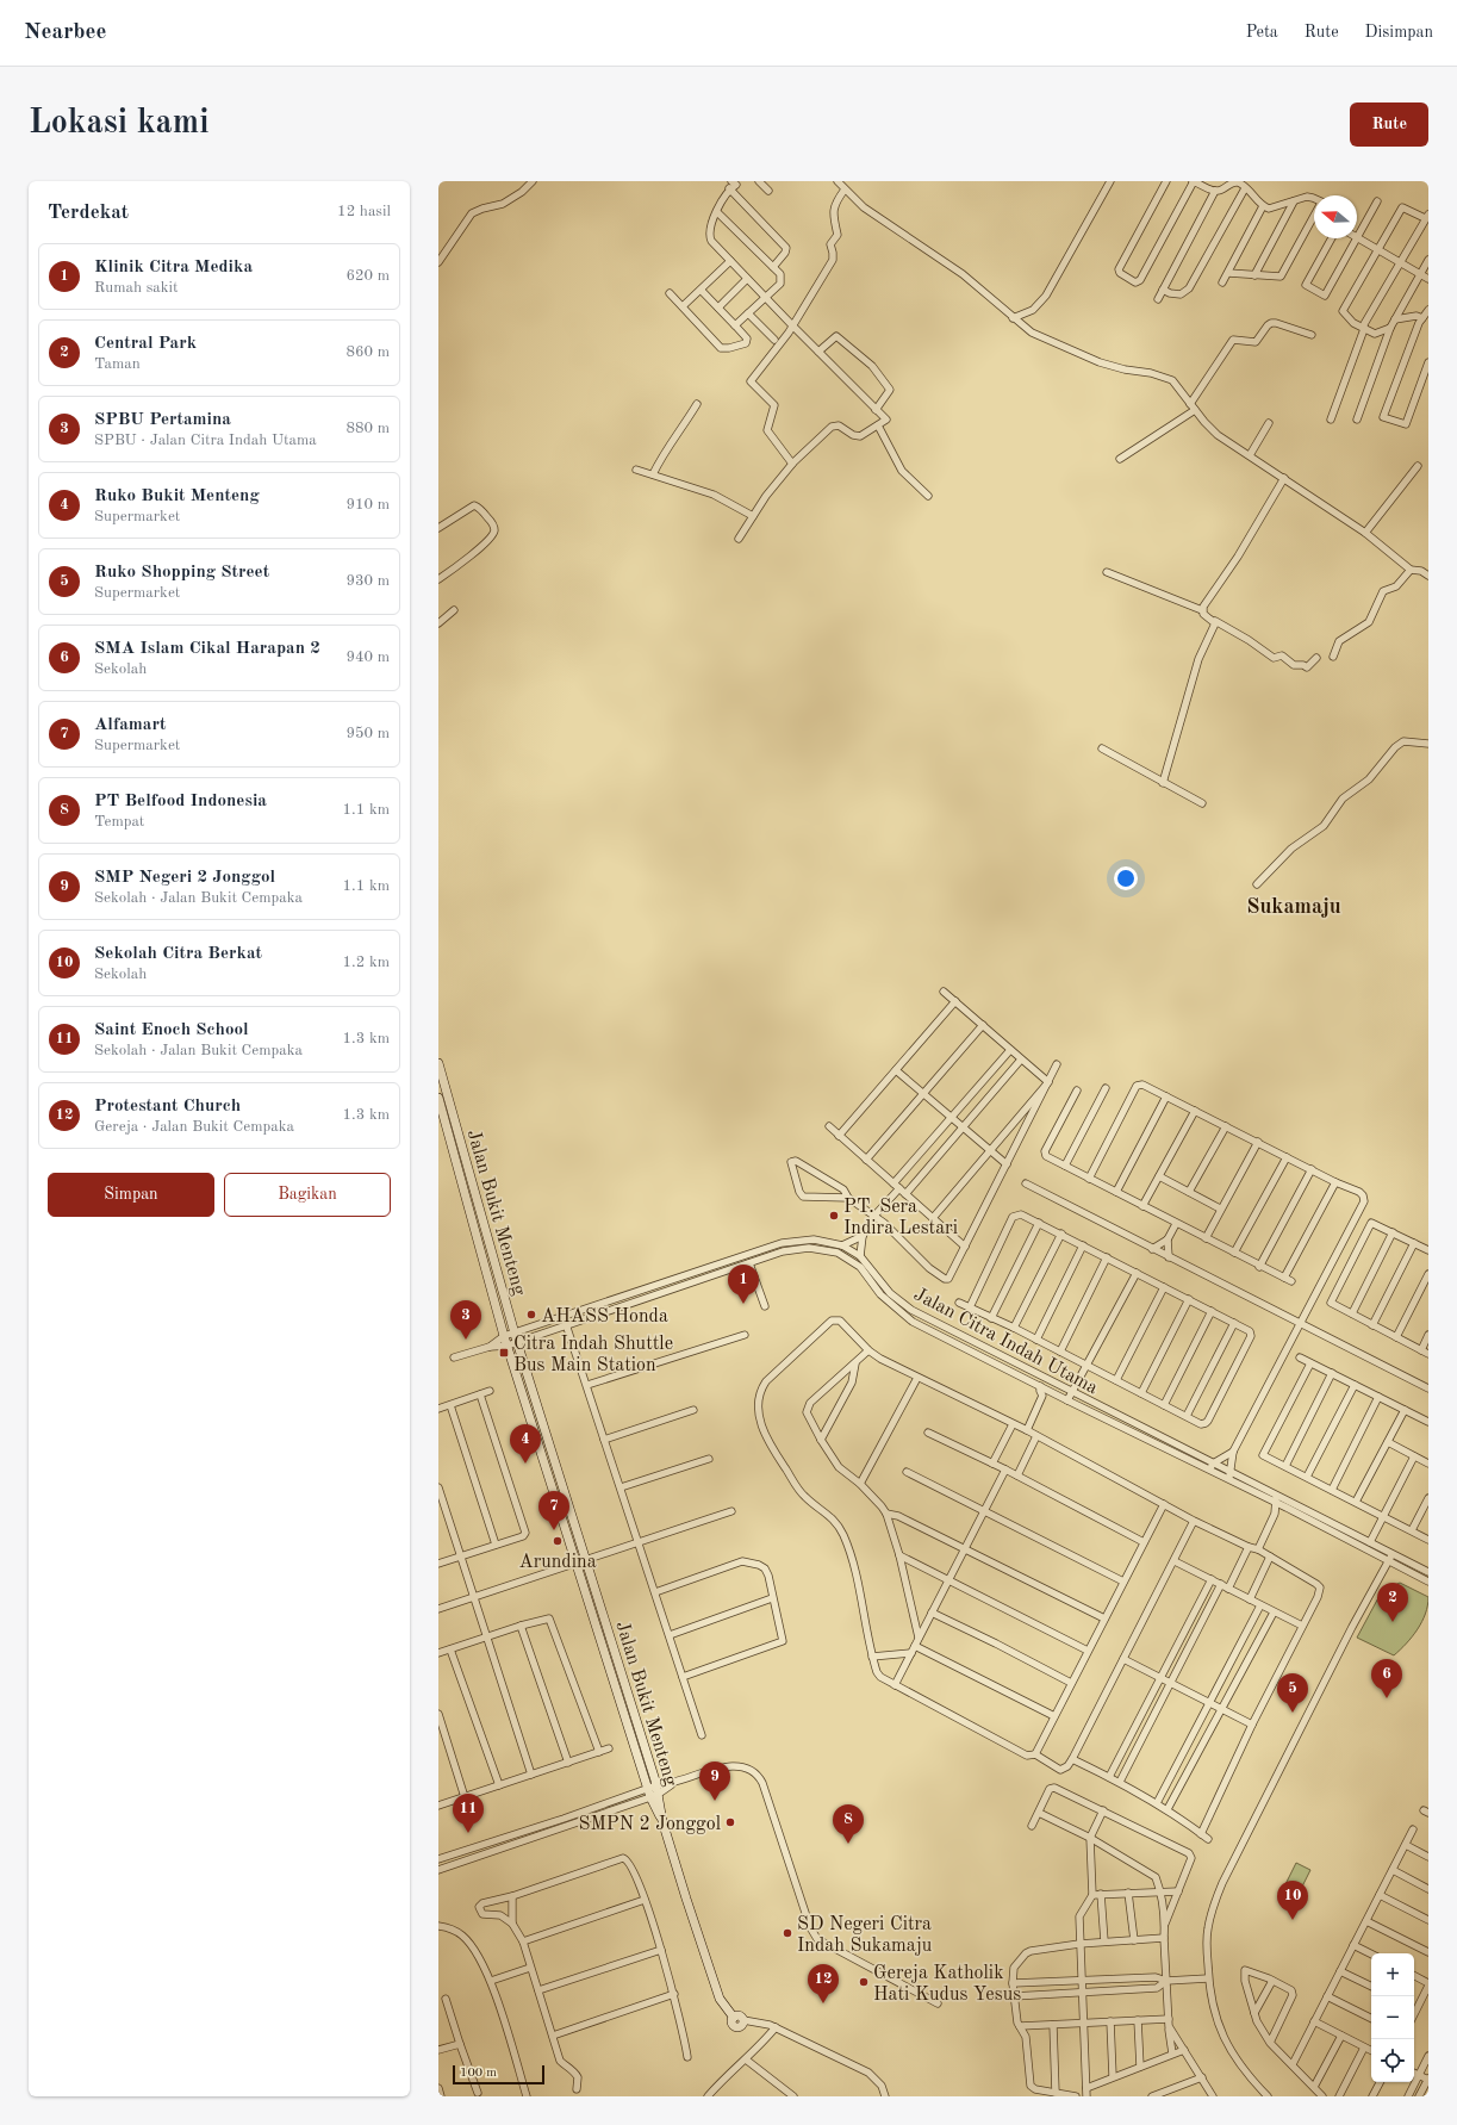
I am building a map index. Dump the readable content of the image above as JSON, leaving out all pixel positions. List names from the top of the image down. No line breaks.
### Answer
{"streets":{"street":["Jalan Bukit Menteng","Jalan Citra Indah Utama"]},"crossings":[["Jalan Bukit Menteng","Jalan Citra Indah Utama"]],"districts":["Sukamaju"],"places":{"other":["PT. Sera Indira Lestari","AHASS Honda","Arundina","SMPN 2 Jonggol","SD Negeri Citra Indah Sukamaju","Gereja Katholik Hati Kudus Yesus"],"transit":["Citra Indah Shuttle Bus Main Station"]},"scale_bar":"100 m","north":"left","page":{"header":"Nearbee","nav":["Peta","Rute","Disimpan"],"buttons":["Rute",["Simpan","Bagikan"]],"title":"Lokasi kami","heading":["Terdekat","12 hasil"],"list":[{"mark":"1","name":"Klinik Citra Medika","note":"Rumah sakit","value":"620 m"},{"mark":"2","name":"Central Park","note":"Taman","value":"860 m"},{"mark":"3","name":"SPBU Pertamina","note":"SPBU · Jalan Citra Indah Utama","value":"880 m"},{"mark":"4","name":"Ruko Bukit Menteng","note":"Supermarket","value":"910 m"},{"mark":"5","name":"Ruko Shopping Street","note":"Supermarket","value":"930 m"},{"mark":"6","name":"SMA Islam Cikal Harapan 2","note":"Sekolah","value":"940 m"},{"mark":"7","name":"Alfamart","note":"Supermarket","value":"950 m"},{"mark":"8","name":"PT Belfood Indonesia","note":"Tempat","value":"1.1 km"},{"mark":"9","name":"SMP Negeri 2 Jonggol","note":"Sekolah · Jalan Bukit Cempaka","value":"1.1 km"},{"mark":"10","name":"Sekolah Citra Berkat","note":"Sekolah","value":"1.2 km"},{"mark":"11","name":"Saint Enoch School","note":"Sekolah · Jalan Bukit Cempaka","value":"1.3 km"},{"mark":"12","name":"Protestant Church","note":"Gereja · Jalan Bukit Cempaka","value":"1.3 km"}],"pins":["1","3","4","7","2","6","5","9","11","8","10","12"],"map_buttons":["+","−"],"scale":"100 m"}}
